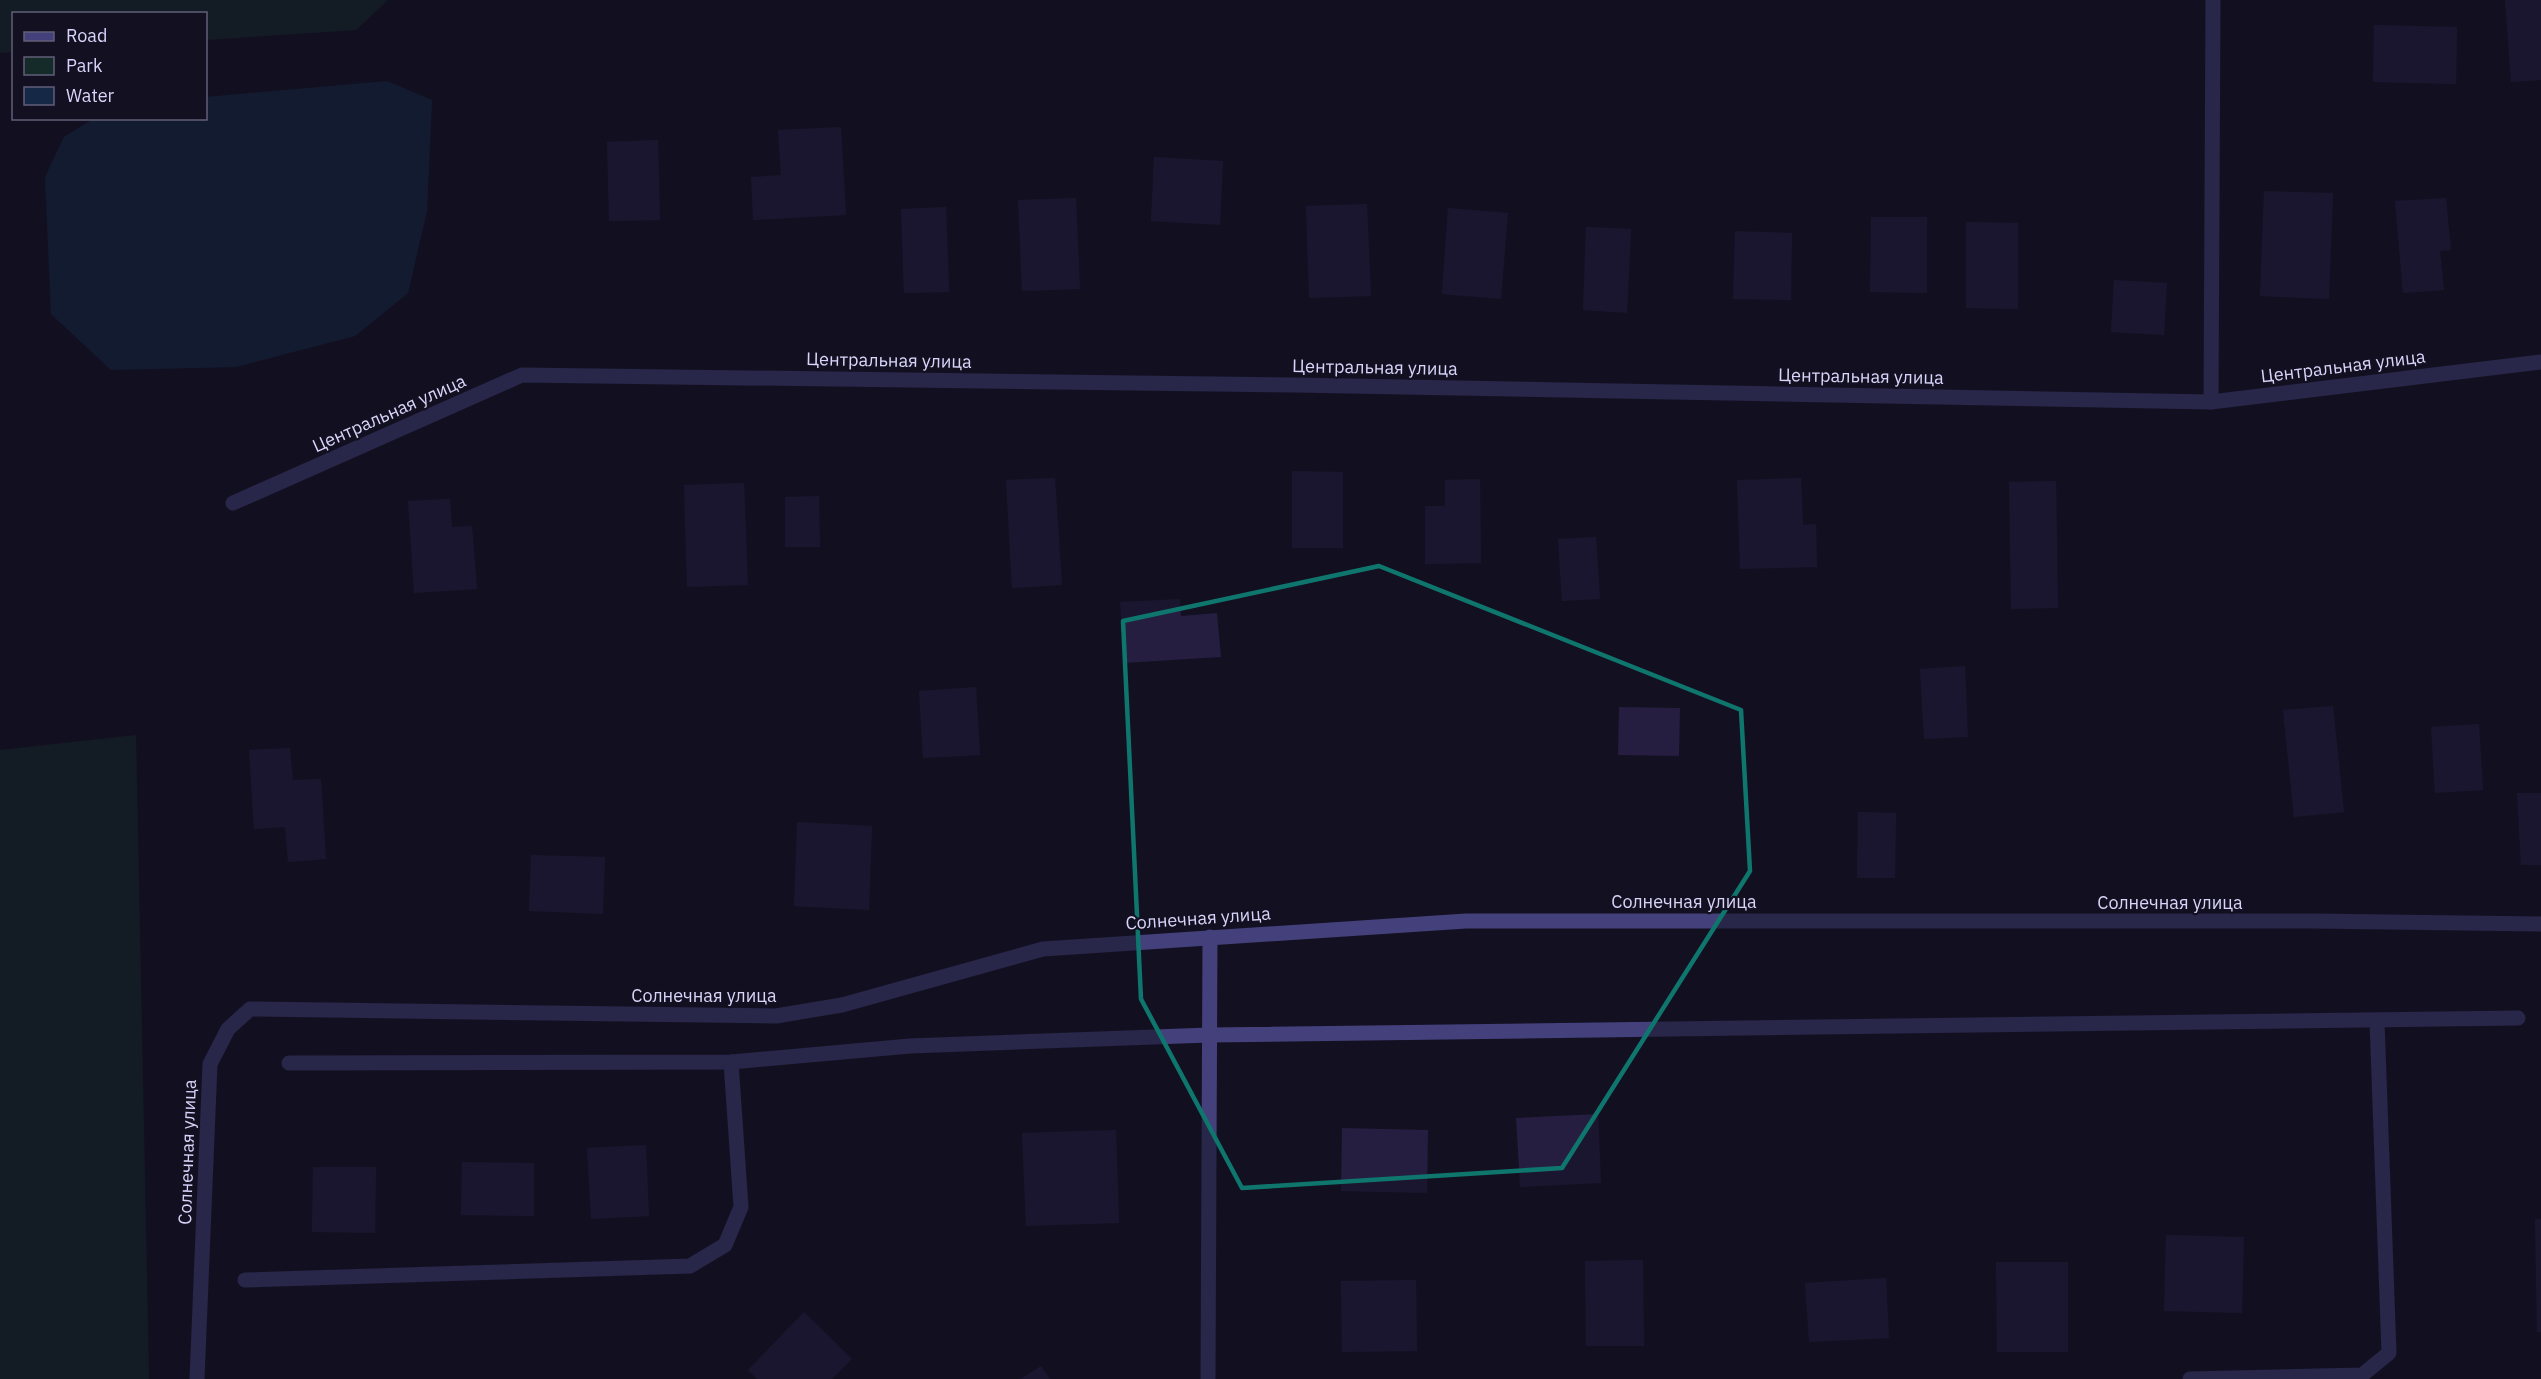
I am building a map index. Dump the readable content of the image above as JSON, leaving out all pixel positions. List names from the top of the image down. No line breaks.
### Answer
{"streets":{"street":["Центральная улица","Солнечная улица"]},"legend":["Road","Park","Water"]}
